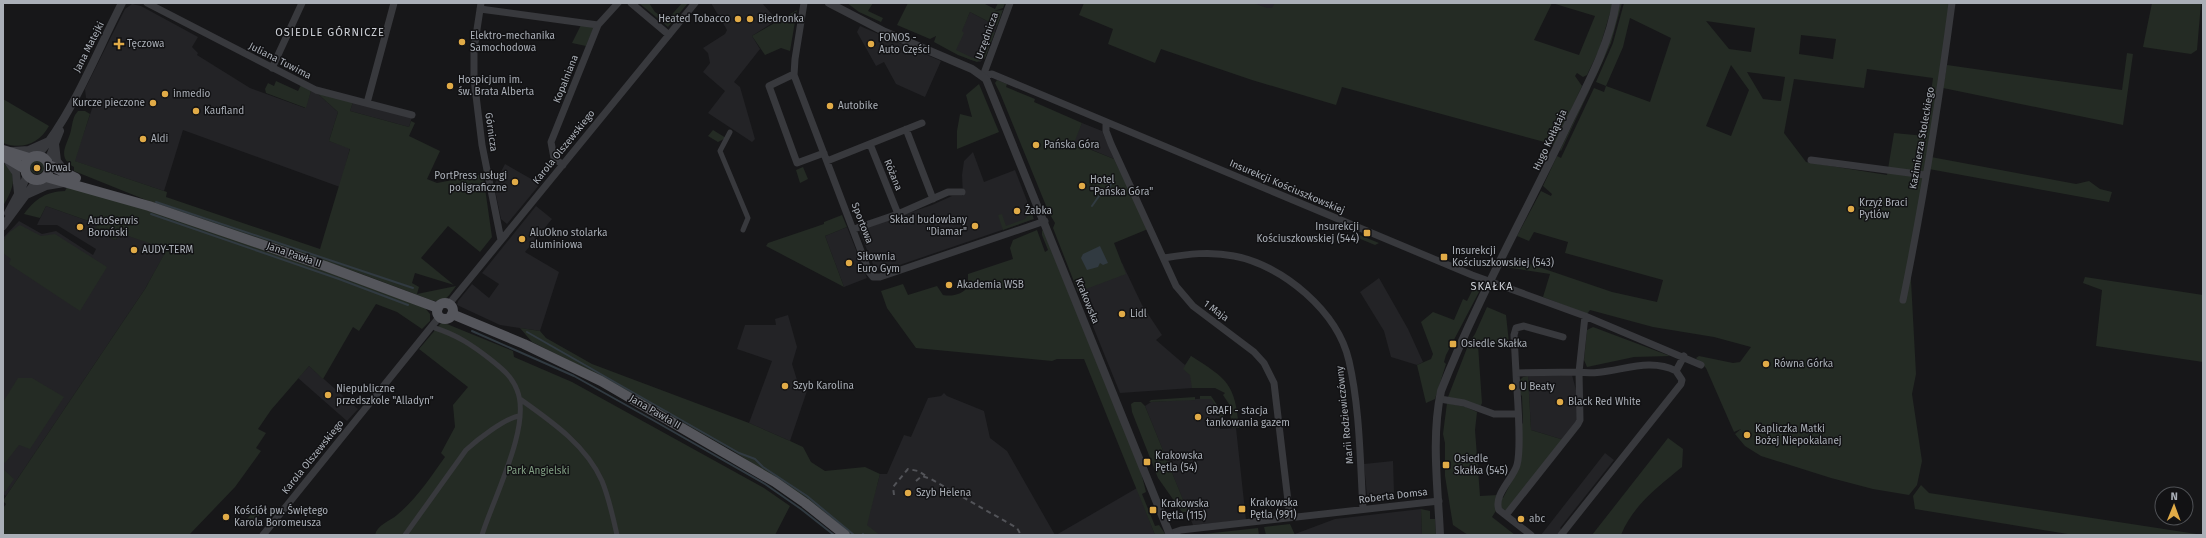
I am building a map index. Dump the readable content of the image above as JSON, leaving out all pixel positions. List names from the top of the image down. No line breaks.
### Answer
{"streets":{"main road":["Jana Pawła II"],"street":["Urzędnicza","Jana Matejki","Juliana Tuwima","Kopalniana","Górnicza","Kazimierza Stoleckiego","Hugo Kołłątaja","Karola Olszewskiego","Różana","Insurekcji Kościuszkowskiej","Sportowa","Krakowska","1 Maja","Marii Rodziewiczówny","Roberta Domsa"]},"crossings":[["Urzędnicza","Insurekcji Kościuszkowskiej"],["Urzędnicza","Krakowska"],["Jana Matejki","Jana Pawła II"],["Kopalniana","Karola Olszewskiego"],["Górnicza","Karola Olszewskiego"],["Hugo Kołłątaja","Insurekcji Kościuszkowskiej"],["Hugo Kołłątaja","Roberta Domsa"],["Karola Olszewskiego","Jana Pawła II"],["Insurekcji Kościuszkowskiej","Krakowska"],["Insurekcji Kościuszkowskiej","1 Maja"],["Insurekcji Kościuszkowskiej","Roberta Domsa"],["Sportowa","Krakowska"],["Krakowska","Roberta Domsa"],["1 Maja","Marii Rodziewiczówny"],["1 Maja","Roberta Domsa"],["Marii Rodziewiczówny","Roberta Domsa"]],"districts":["OSIEDLE GÓRNICZE","SKAŁKA"],"parks":["Park Angielski"],"places":{"other":["Heated Tobacco","Biedronka","Elektro-mechanika Samochodowa","FONOS - Auto Części","Hospicjum im. św. Brata Alberta","inmedio","Kurcze pieczone","Autobike","Kaufland","Aldi","Pańska Góra","Drwal","PortPress usługi poligraficzne","Hotel \"Pańska Góra\"","Krzyż Braci Pytlów","Żabka","Skład budowlany \"Diamar\"","AutoSerwis Boroński","AluOkno stolarka aluminiowa","AUDY-TERM","Siłownia Euro Gym","Akademia WSB","Lidl","Równa Górka","Szyb Karolina","U Beaty","Niepubliczne przedszkole \"Alladyn\"","Black Red White","GRAFI - stacja tankowania gazem","Kapliczka Matki Bożej Niepokalanej","Szyb Helena","Kościół pw. Świętego Karola Boromeusza","abc"],"health":["Tęczowa"],"transit":["Insurekcji Kościuszkowskiej (544)","Insurekcji Kościuszkowskiej (543)","Osiedle Skałka","Krakowska Pętla (54)","Osiedle Skałka (545)","Krakowska Pętla (991)","Krakowska Pętla (115)"]},"north":"top"}
